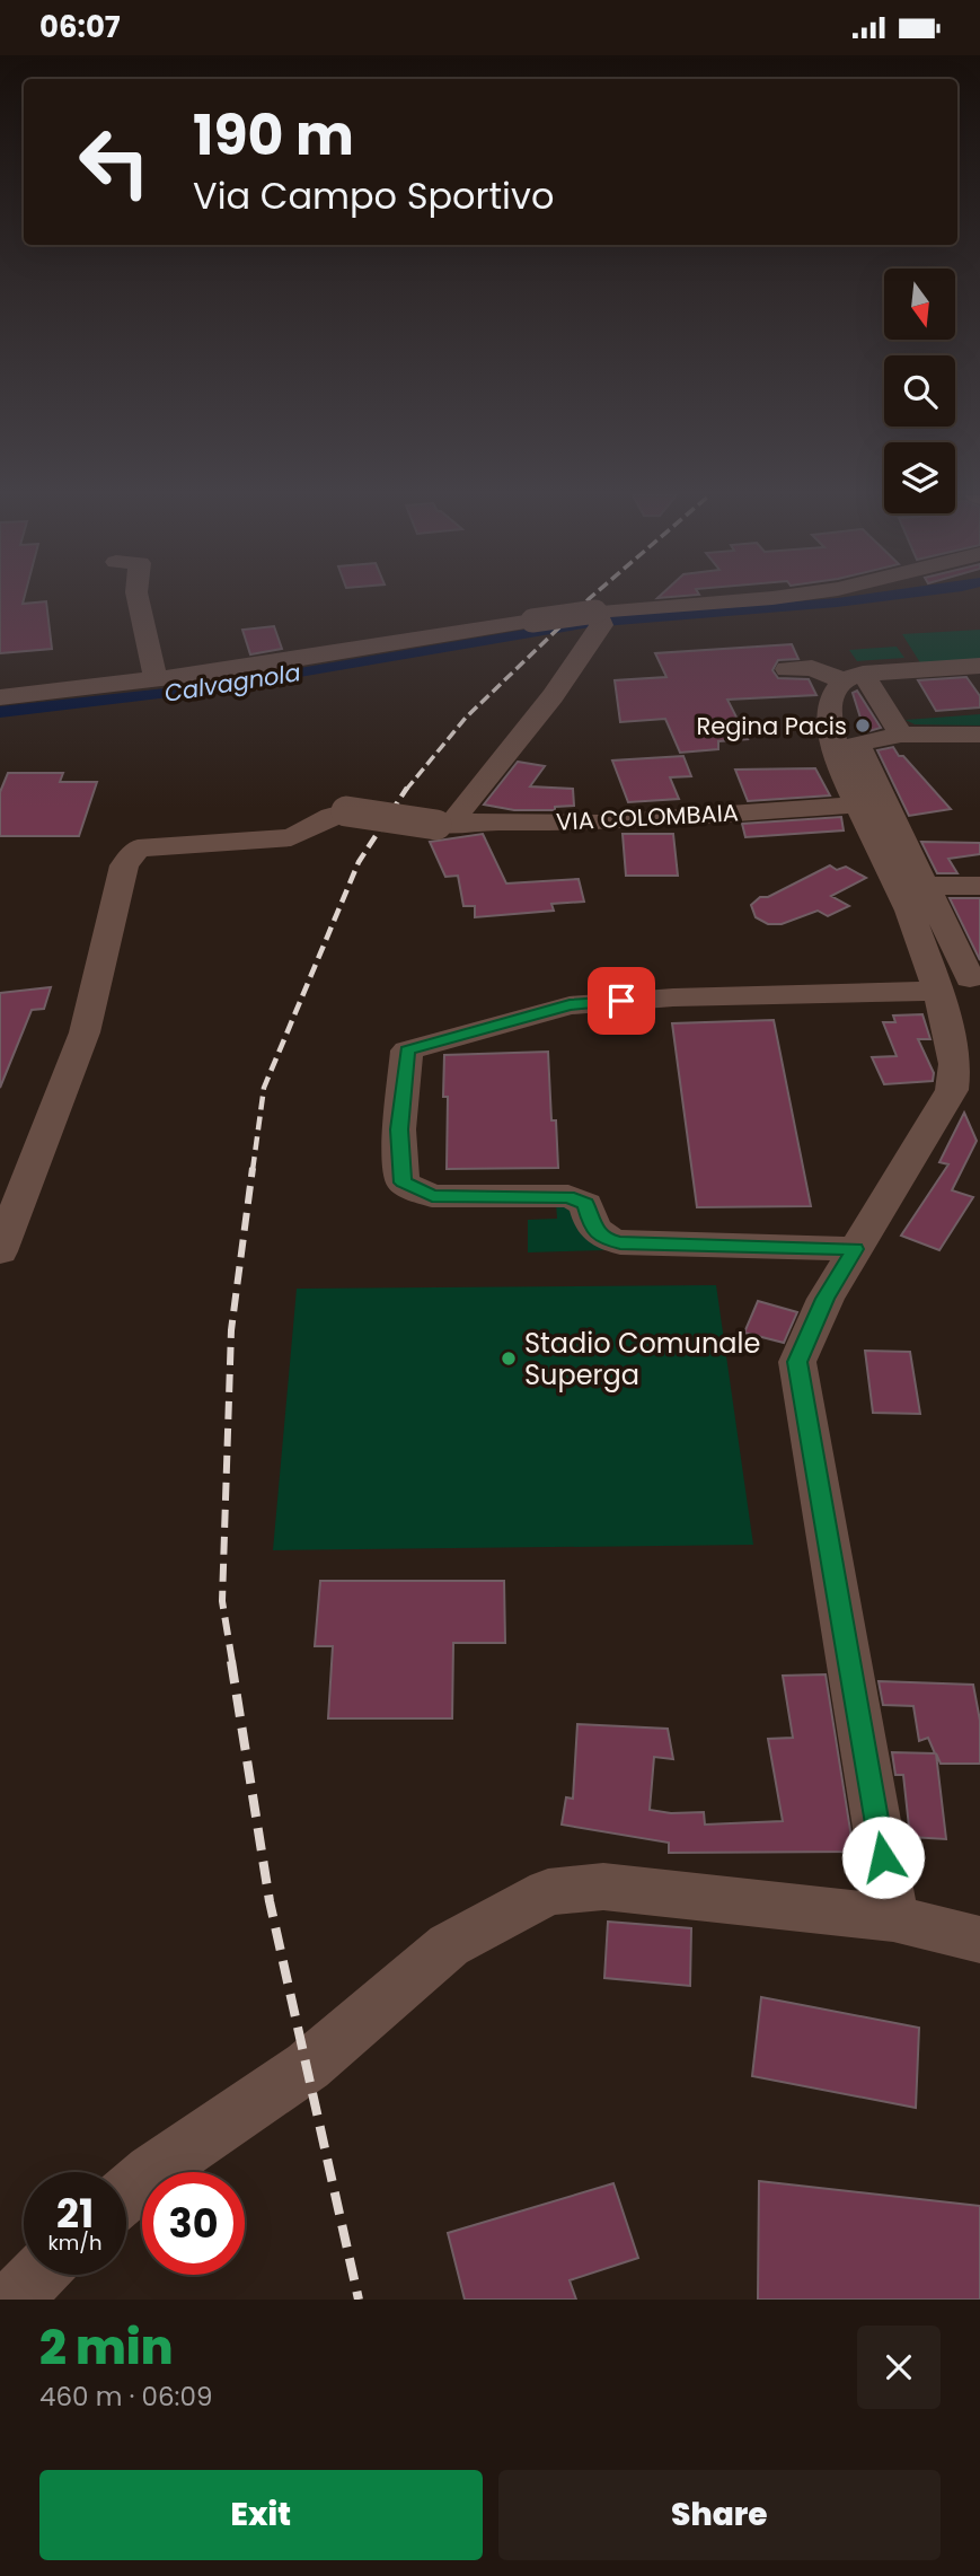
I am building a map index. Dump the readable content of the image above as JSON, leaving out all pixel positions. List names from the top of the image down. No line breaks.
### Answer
{"streets":{"street":["VIA COLOMBAIA"]},"water":["Calvagnola"],"places":["Regina Pacis","Stadio Comunale Superga"],"north":"bottom","page":{"status":"06:07","turn":["190 m","Via Campo Sportivo"],"speed":"21 km/h","limit":"30","heading":["2 min","460 m · 06:09"],"buttons":["Exit","Share"]}}
